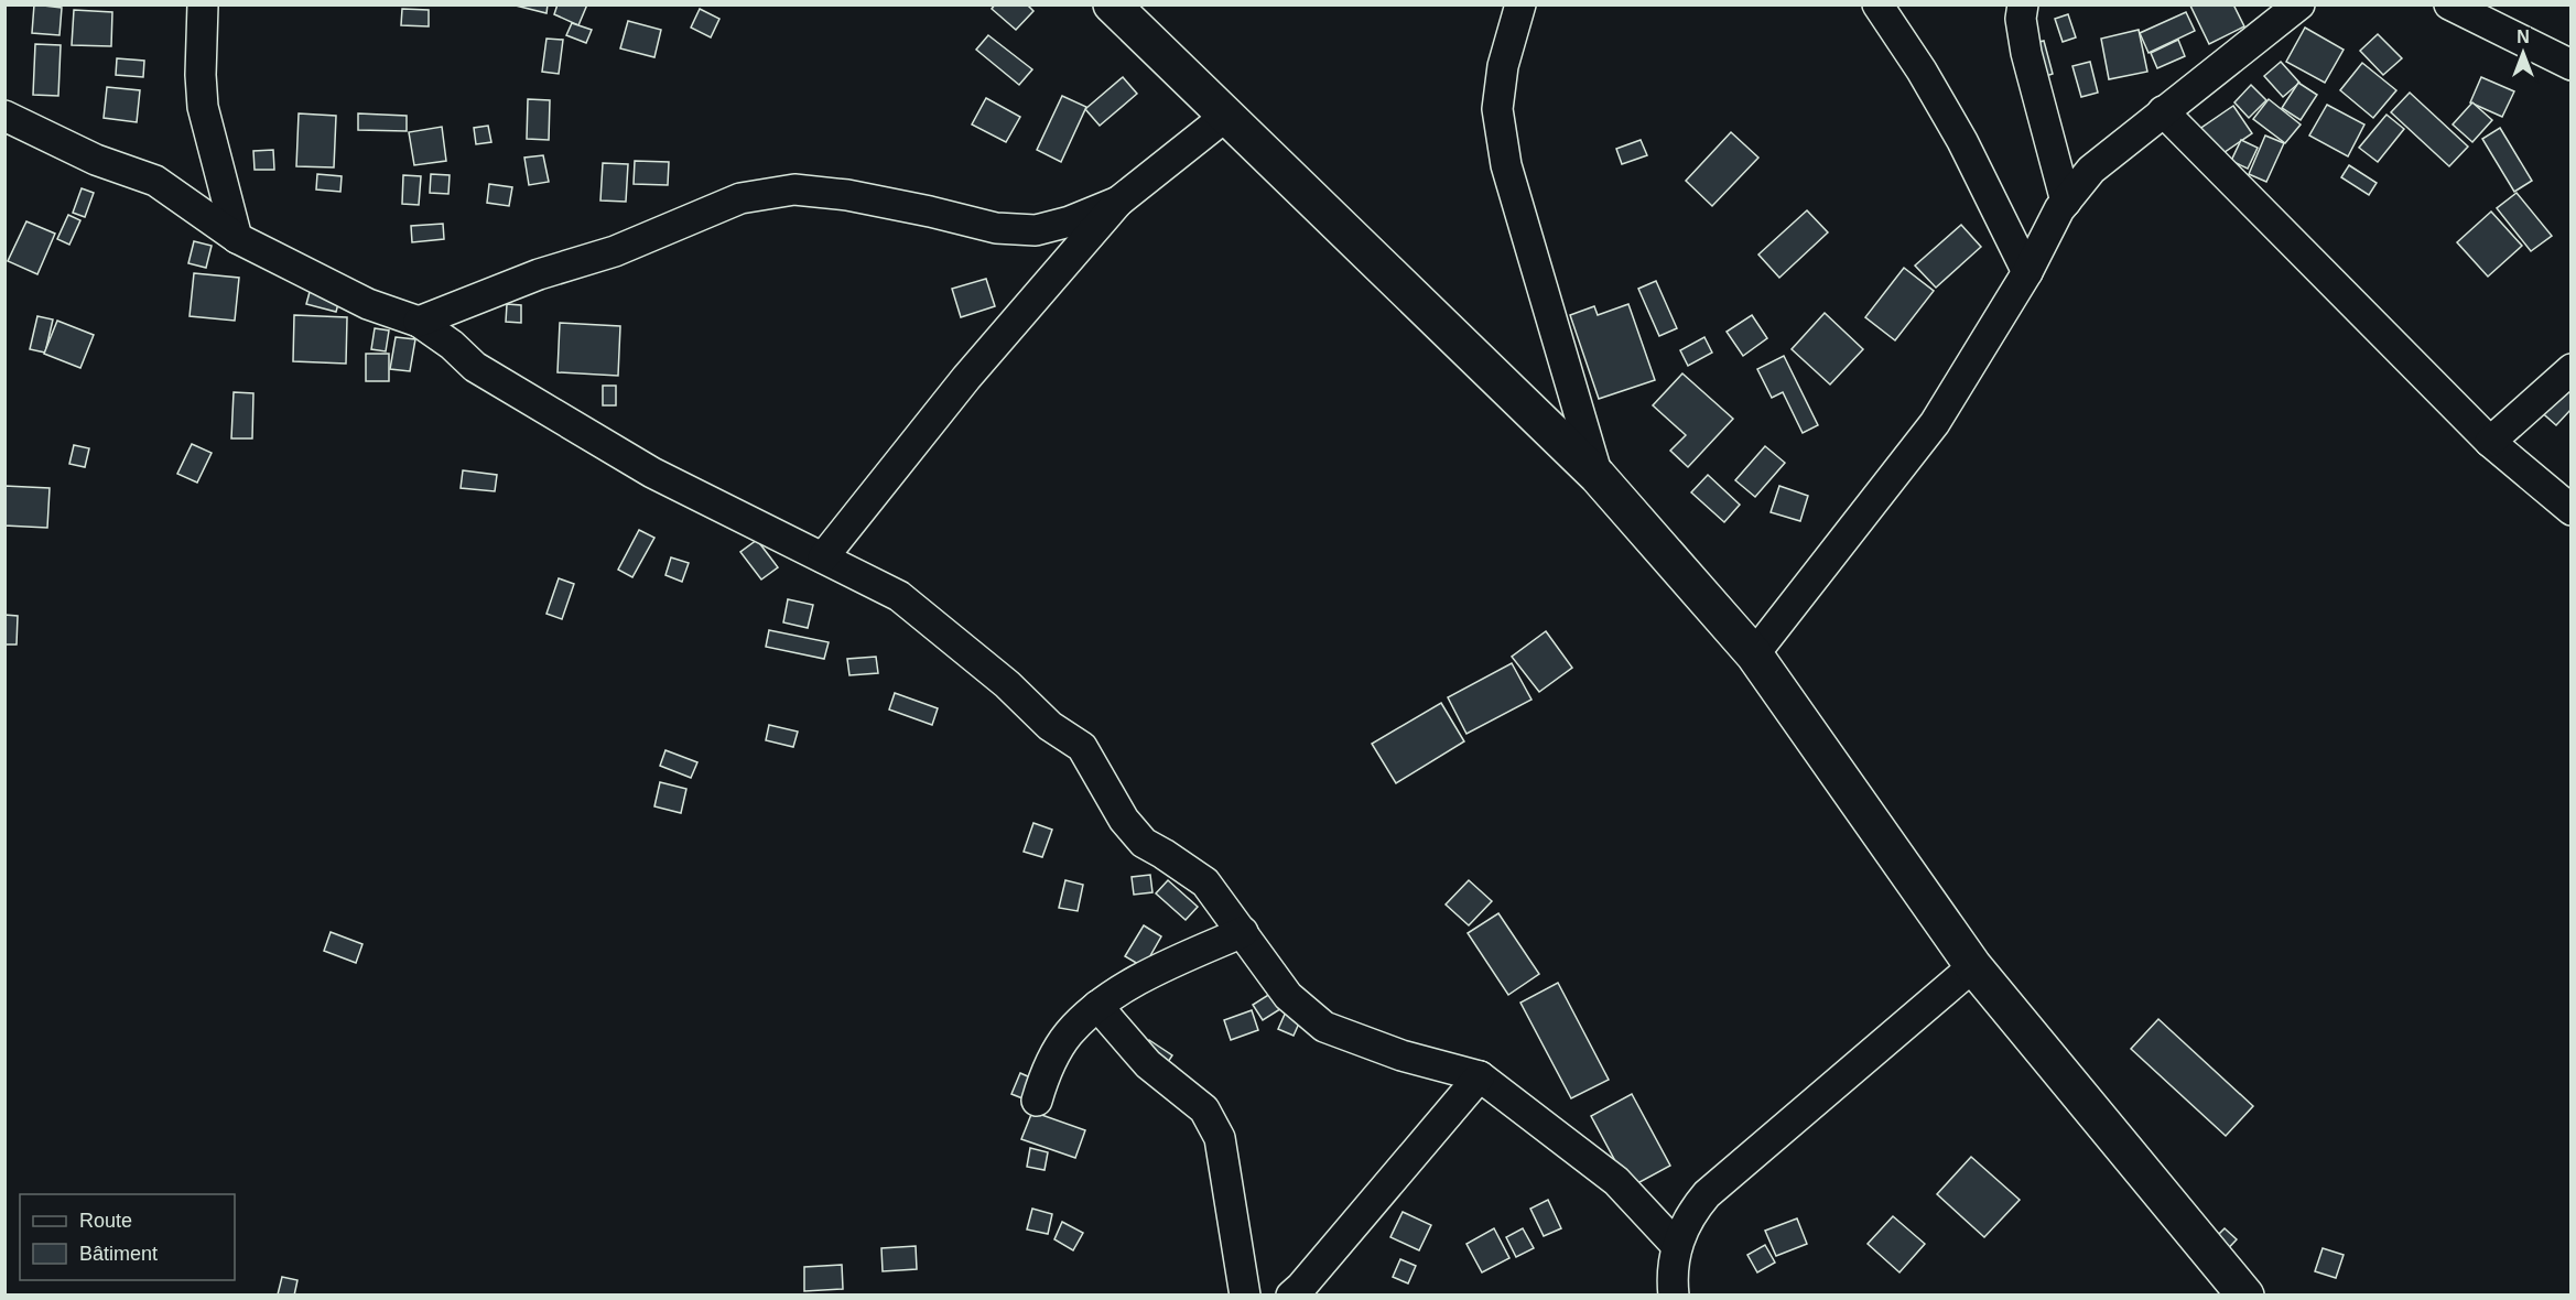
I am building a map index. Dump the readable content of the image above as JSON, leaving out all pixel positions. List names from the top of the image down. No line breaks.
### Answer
{"legend":["Route","Bâtiment"],"north":"top"}
